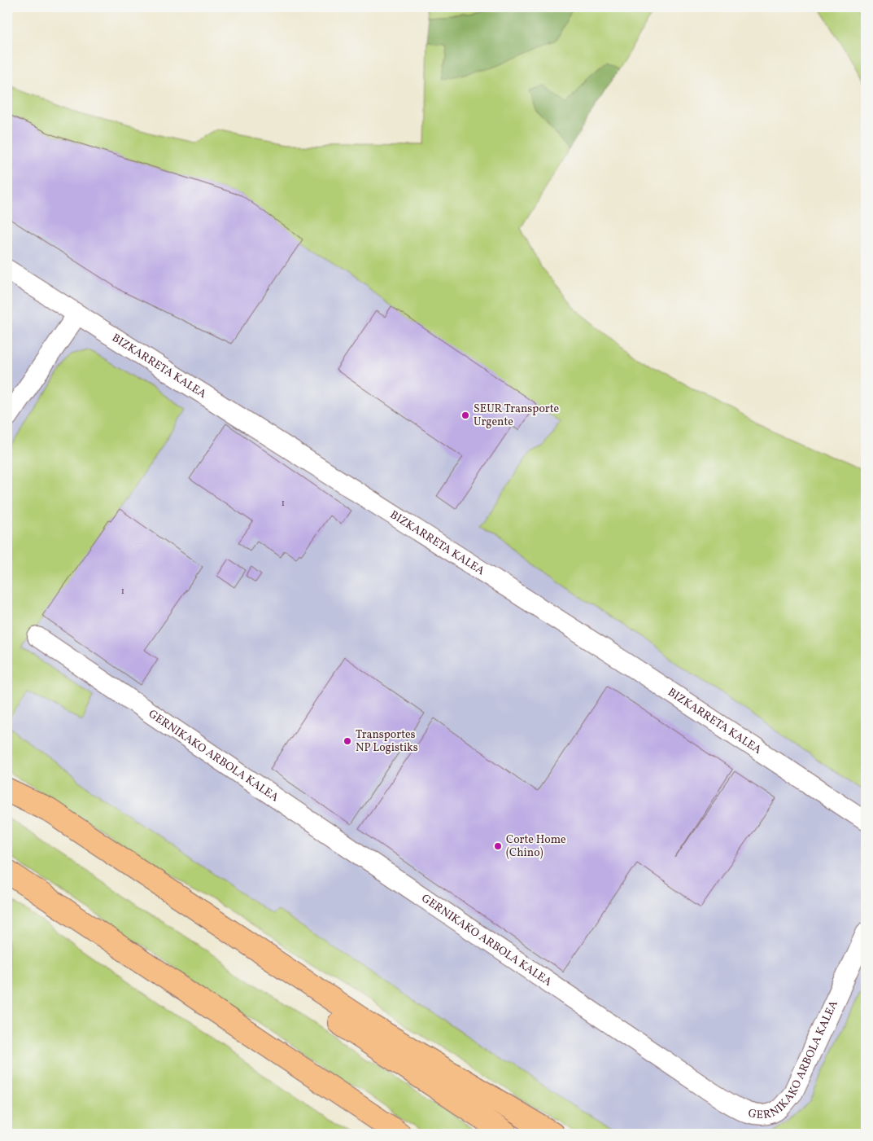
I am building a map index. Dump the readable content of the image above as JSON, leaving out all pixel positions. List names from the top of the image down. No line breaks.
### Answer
{"streets":{"street":["BIZKARRETA KALEA","GERNIKAKO ARBOLA KALEA"]},"places":["SEUR Transporte Urgente","Transportes NP Logistiks","Corte Home (Chino)"],"house_numbers":["1","1"]}
